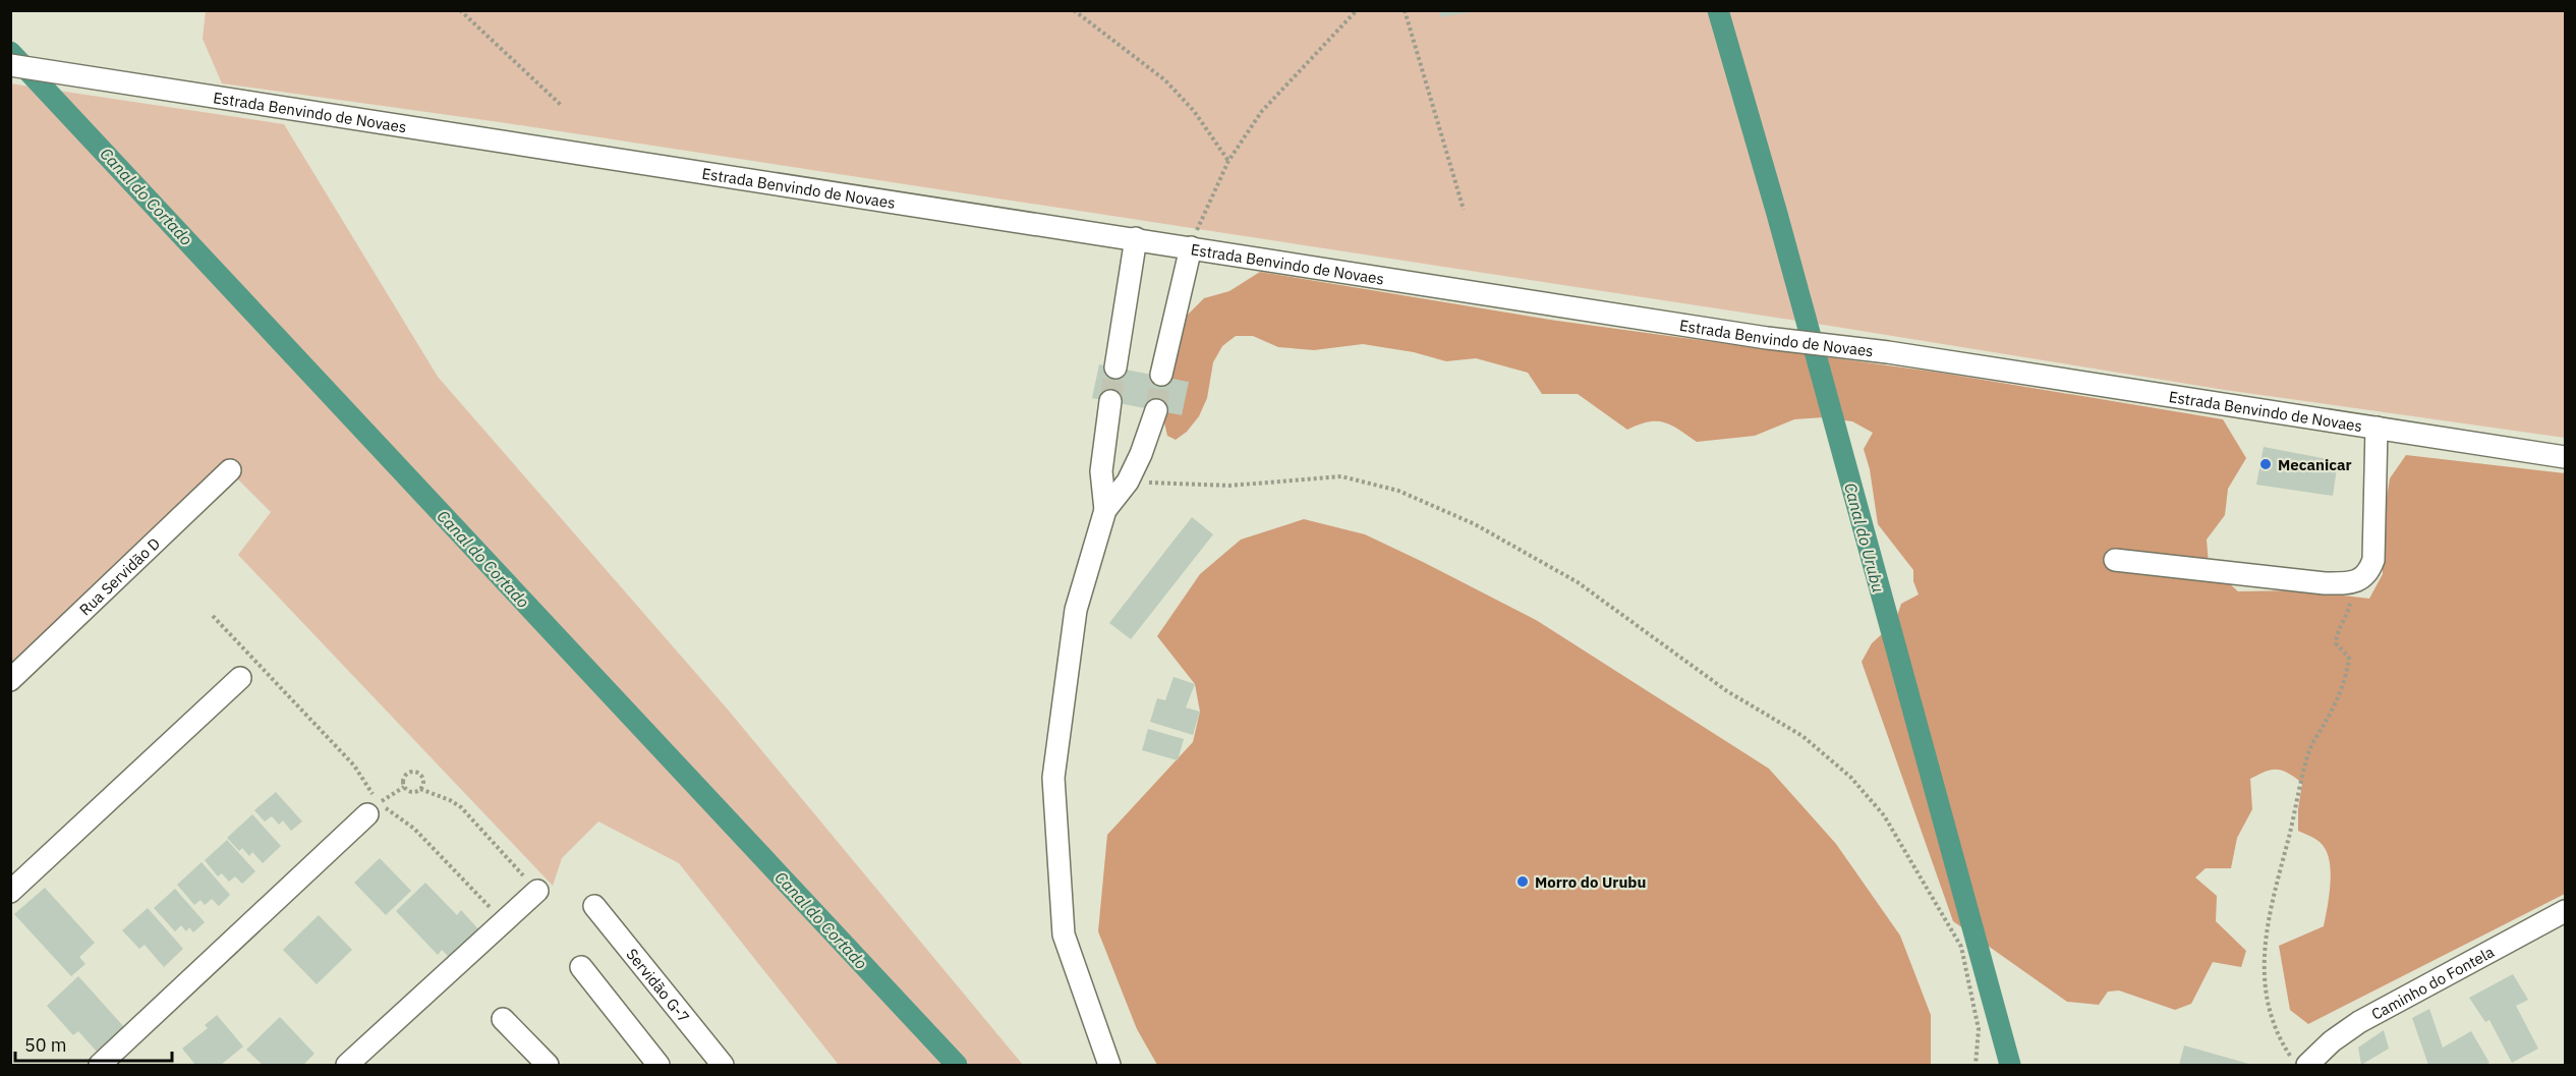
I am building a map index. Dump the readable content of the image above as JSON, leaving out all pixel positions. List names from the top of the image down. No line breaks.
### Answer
{"streets":{"street":["Estrada Benvindo de Novaes","Rua Servidão D","Caminho do Fontela","Servidão G-7"]},"water":["Canal do Cortado","Canal do Urubu"],"places":["Mecanicar","Morro do Urubu"],"scale_bar":"50 m"}
